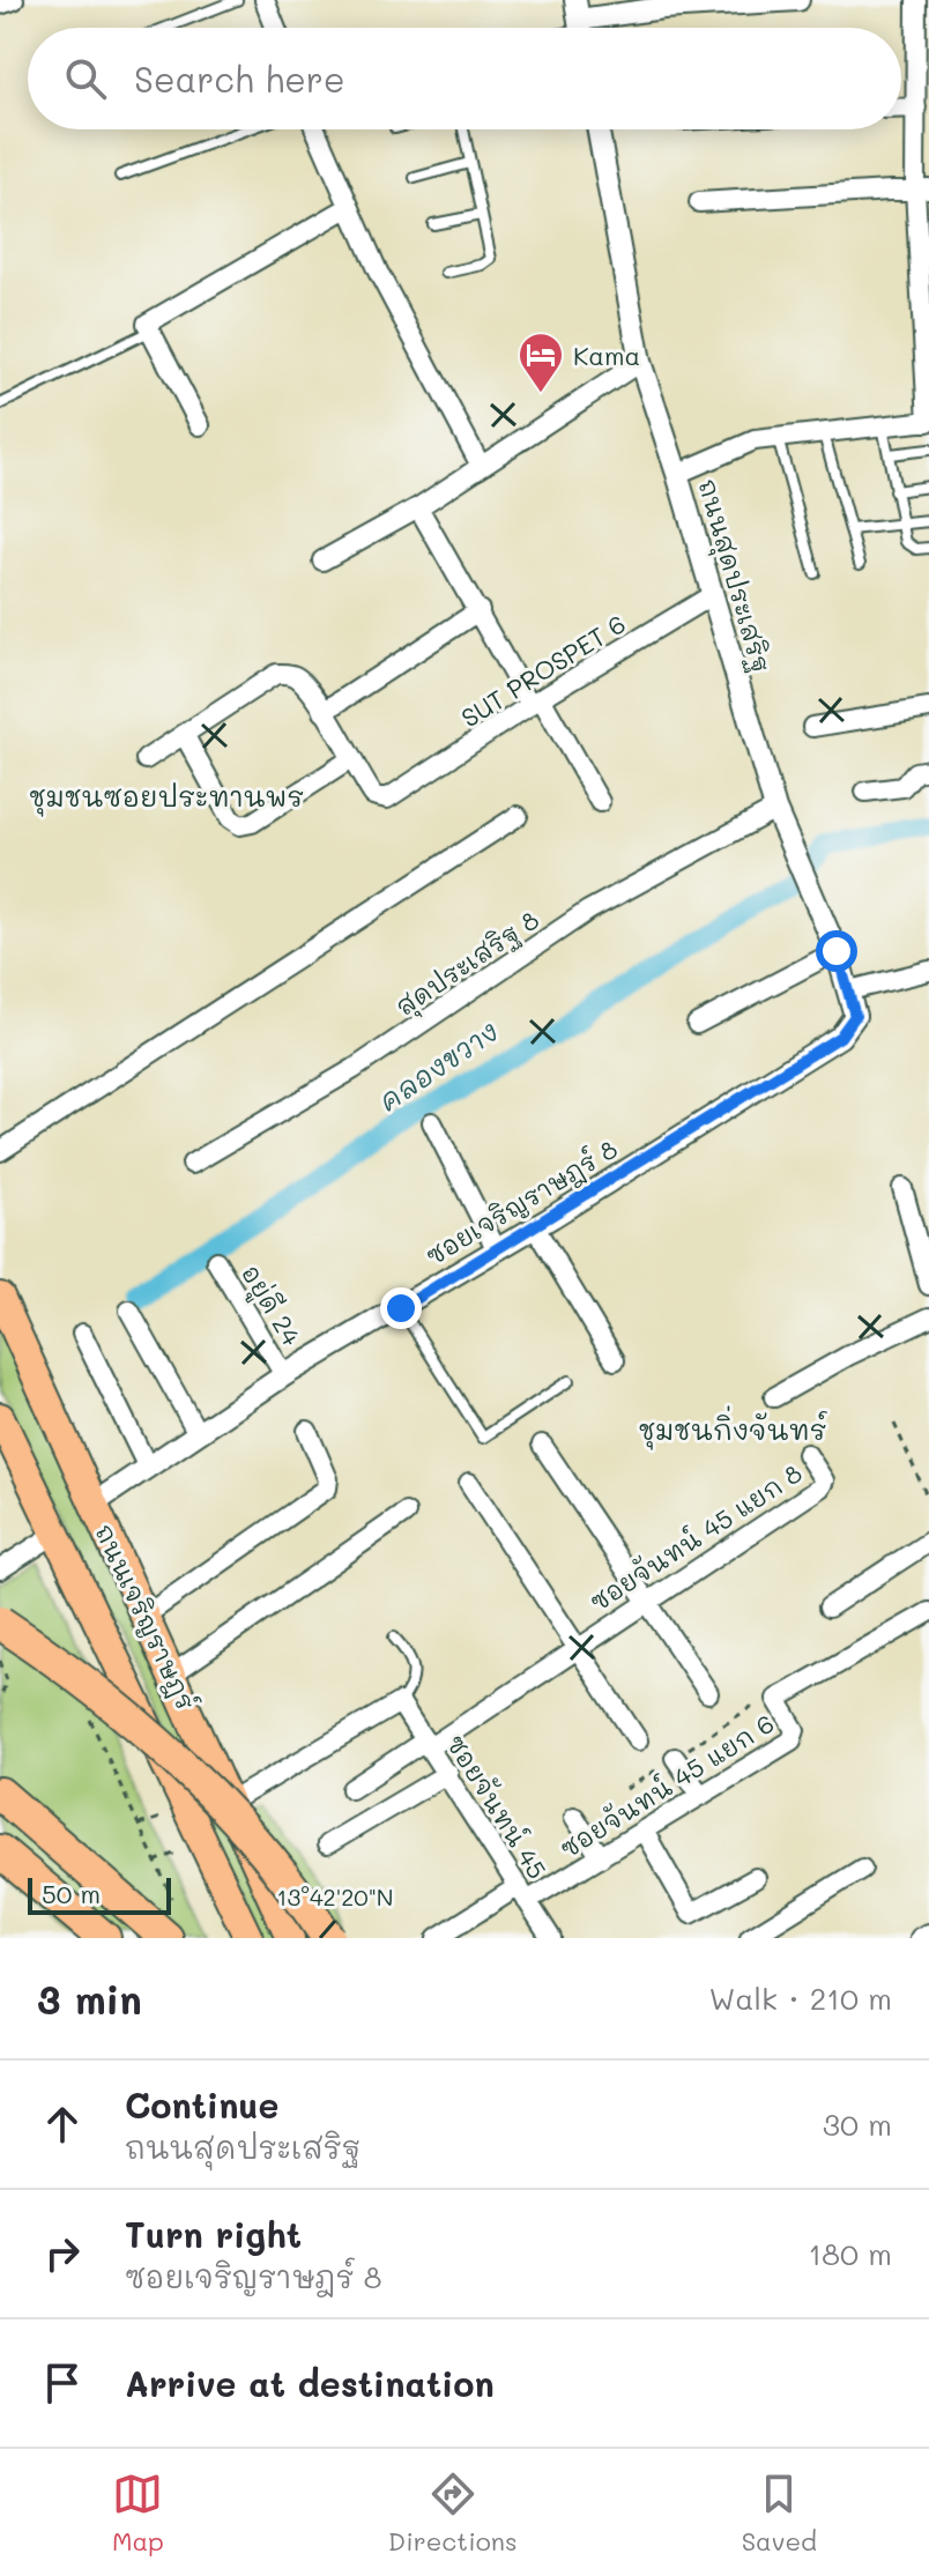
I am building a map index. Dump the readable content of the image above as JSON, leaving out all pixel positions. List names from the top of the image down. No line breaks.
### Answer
{"streets":{"main road":["ถนนเจริญราษฎร์"],"street":["ถนนสุดประเสริฐ","SUT PROSPET 6","สุดประเสริฐ 8","ซอยเจริญราษฎร์ 8","อยู่ดี 24","ซอยจันทน์ 45 แยก 8","ซอยจันทน์ 45 แยก 6","ซอยจันทน์ 45"]},"crossings":[["ถนนสุดประเสริฐ","SUT PROSPET 6"],["ถนนสุดประเสริฐ","สุดประเสริฐ 8"],["ถนนสุดประเสริฐ","ซอยเจริญราษฎร์ 8"],["ซอยเจริญราษฎร์ 8","อยู่ดี 24"],["ซอยเจริญราษฎร์ 8","ถนนเจริญราษฎร์"],["ซอยจันทน์ 45 แยก 8","ซอยจันทน์ 45"],["ซอยจันทน์ 45 แยก 6","ซอยจันทน์ 45"]],"districts":["ชุมชนซอยประทานพร","ชุมชนกิ่งจันทร์"],"water":["คลองขวาง"],"places":{"hotel":["Kama"]},"scale_bar":"50 m","page":{"search":"Search here","scale":"50 m","heading":["3 min","Walk · 210 m"],"list":[["Continue","ถนนสุดประเสริฐ","30 m"],["Turn right","ซอยเจริญราษฎร์ 8","180 m"],"Arrive at destination"],"nav":["Map","Directions","Saved"]},"coordinates":["13°42'20\"N"]}
